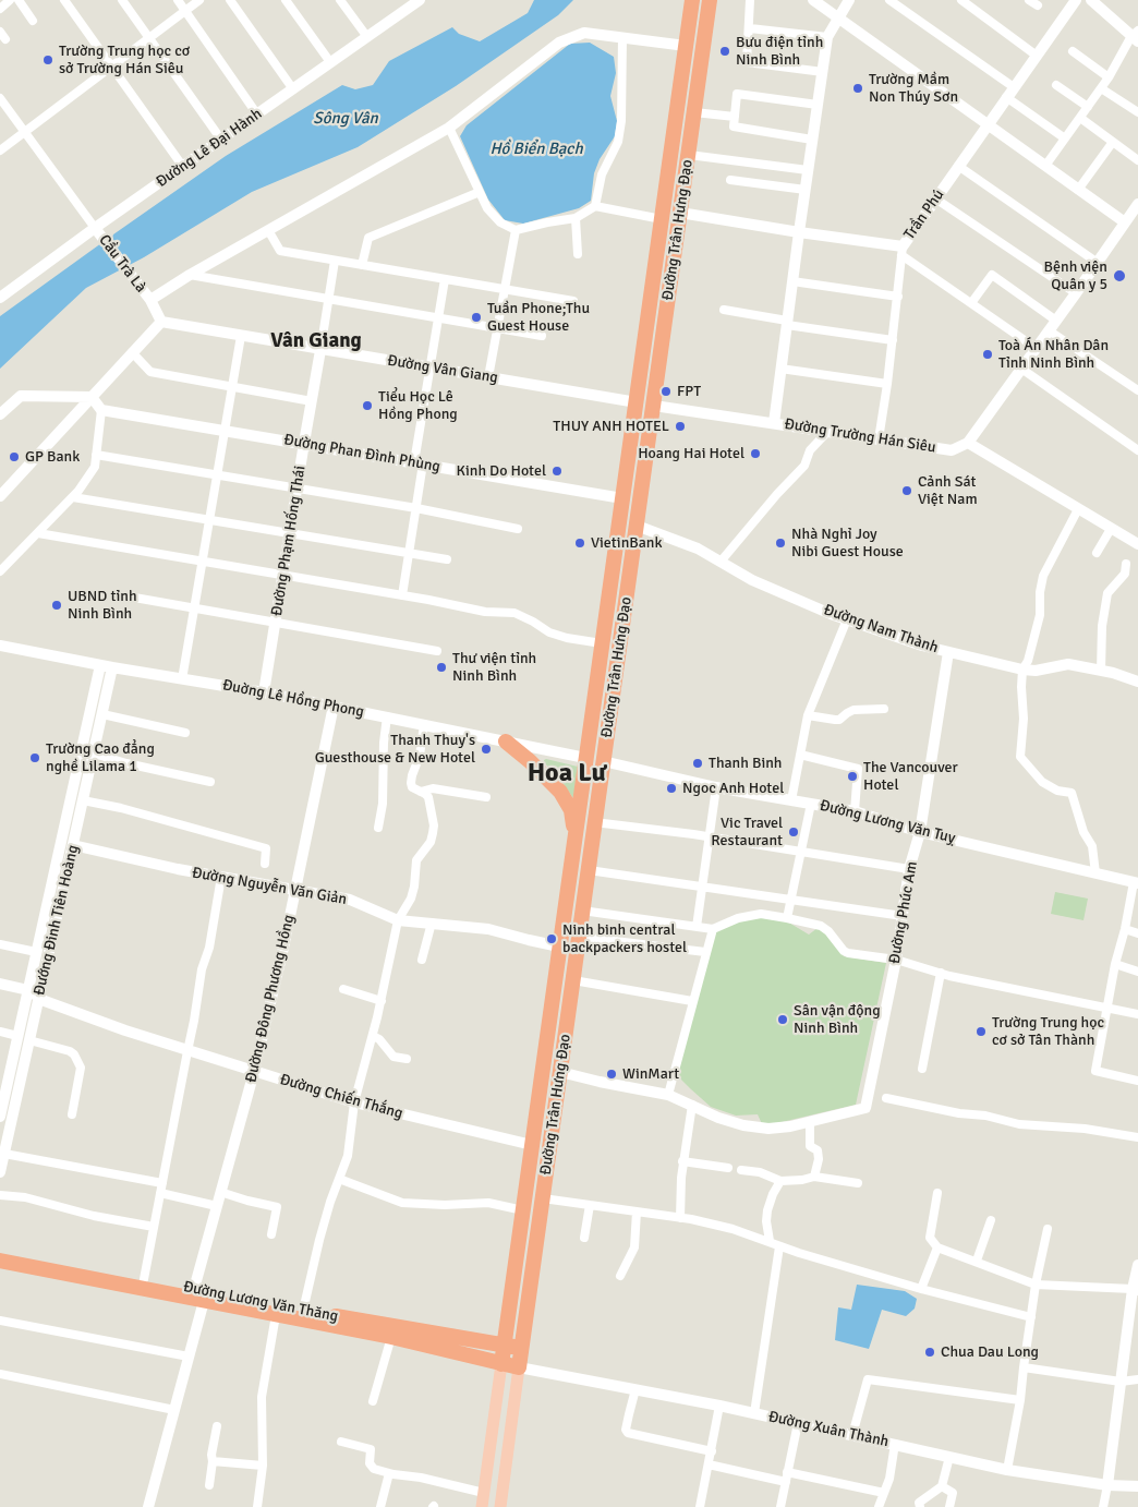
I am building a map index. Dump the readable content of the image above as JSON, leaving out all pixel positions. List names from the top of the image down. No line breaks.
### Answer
{"streets":{"highway":["Đường Trân Hưng Đạo","Đường Lương Văn Thăng"],"street":["Đường Lê Đại Hành","Trần Phú","Cầu Trà Là","Đường Vân Giang","Đường Trường Hán Siêu","Đường Phan Đình Phùng","Đường Phạm Hống Thái","Đường Nam Thành","Đuờng Lê Hồng Phong","Đường Lương Văn Tuỵ","Đường Nguyễn Văn Giản","Đường Phúc Am","Đướng Đinh Tiên Hoàng","Đường Đông Phương Hồng","Đường Chiến Thắng","Đường Xuân Thành"]},"crossings":[["Đường Lê Đại Hành","Cầu Trà Là"],["Trần Phú","Đường Trân Hưng Đạo"],["Đường Trân Hưng Đạo","Đường Vân Giang"],["Đường Trân Hưng Đạo","Đường Trường Hán Siêu"],["Đường Trân Hưng Đạo","Đường Phan Đình Phùng"],["Đường Trân Hưng Đạo","Đường Nam Thành"],["Đường Trân Hưng Đạo","Đuờng Lê Hồng Phong"],["Đường Trân Hưng Đạo","Đường Lương Văn Tuỵ"],["Đường Trân Hưng Đạo","Đường Nguyễn Văn Giản"],["Đường Trân Hưng Đạo","Đường Chiến Thắng"],["Đường Trân Hưng Đạo","Đường Lương Văn Thăng"],["Đường Trân Hưng Đạo","Đường Xuân Thành"],["Cầu Trà Là","Đường Vân Giang"],["Đường Vân Giang","Đường Phạm Hống Thái"],["Đường Phan Đình Phùng","Đường Phạm Hống Thái"],["Đường Phạm Hống Thái","Đuờng Lê Hồng Phong"],["Đường Nam Thành","Đường Phúc Am"],["Đuờng Lê Hồng Phong","Đướng Đinh Tiên Hoàng"],["Đuờng Lê Hồng Phong","Đường Đông Phương Hồng"],["Đường Lương Văn Tuỵ","Đường Phúc Am"],["Đường Nguyễn Văn Giản","Đướng Đinh Tiên Hoàng"],["Đường Nguyễn Văn Giản","Đường Đông Phương Hồng"],["Đướng Đinh Tiên Hoàng","Đường Chiến Thắng"],["Đường Đông Phương Hồng","Đường Chiến Thắng"],["Đường Đông Phương Hồng","Đường Lương Văn Thăng"],["Đường Lương Văn Thăng","Đường Xuân Thành"]],"districts":["Vân Giang","Hoa Lư"],"water":["Sông Vân","Hồ Biển Bạch"],"places":["Bưu điện tỉnh Ninh Bình","Trường Trung học cơ sở Trường Hán Siêu","Trường Mầm Non Thúy Sơn","Bệnh viện Quân y 5","Tuần Phone;Thu Guest House","Toà Án Nhân Dân Tỉnh Ninh Bình","FPT","Tiểu Học Lê Hồng Phong","THUY ANH HOTEL","Hoang Hai Hotel","GP Bank","Kinh Do Hotel","Cảnh Sát Việt Nam","VietinBank","Nhà Nghỉ Joy Nibi Guest House","UBND tỉnh Ninh Bình","Thư viện tỉnh Ninh Bình","Thanh Thuy's Guesthouse & New Hotel","Trường Cao đẳng nghề Lilama 1","Thanh Binh","The Vancouver Hotel","Ngoc Anh Hotel","Vic Travel Restaurant","Ninh binh central backpackers hostel","Sân vận động Ninh Bình","Trường Trung học cơ sở Tân Thành","WinMart","Chua Dau Long"]}
